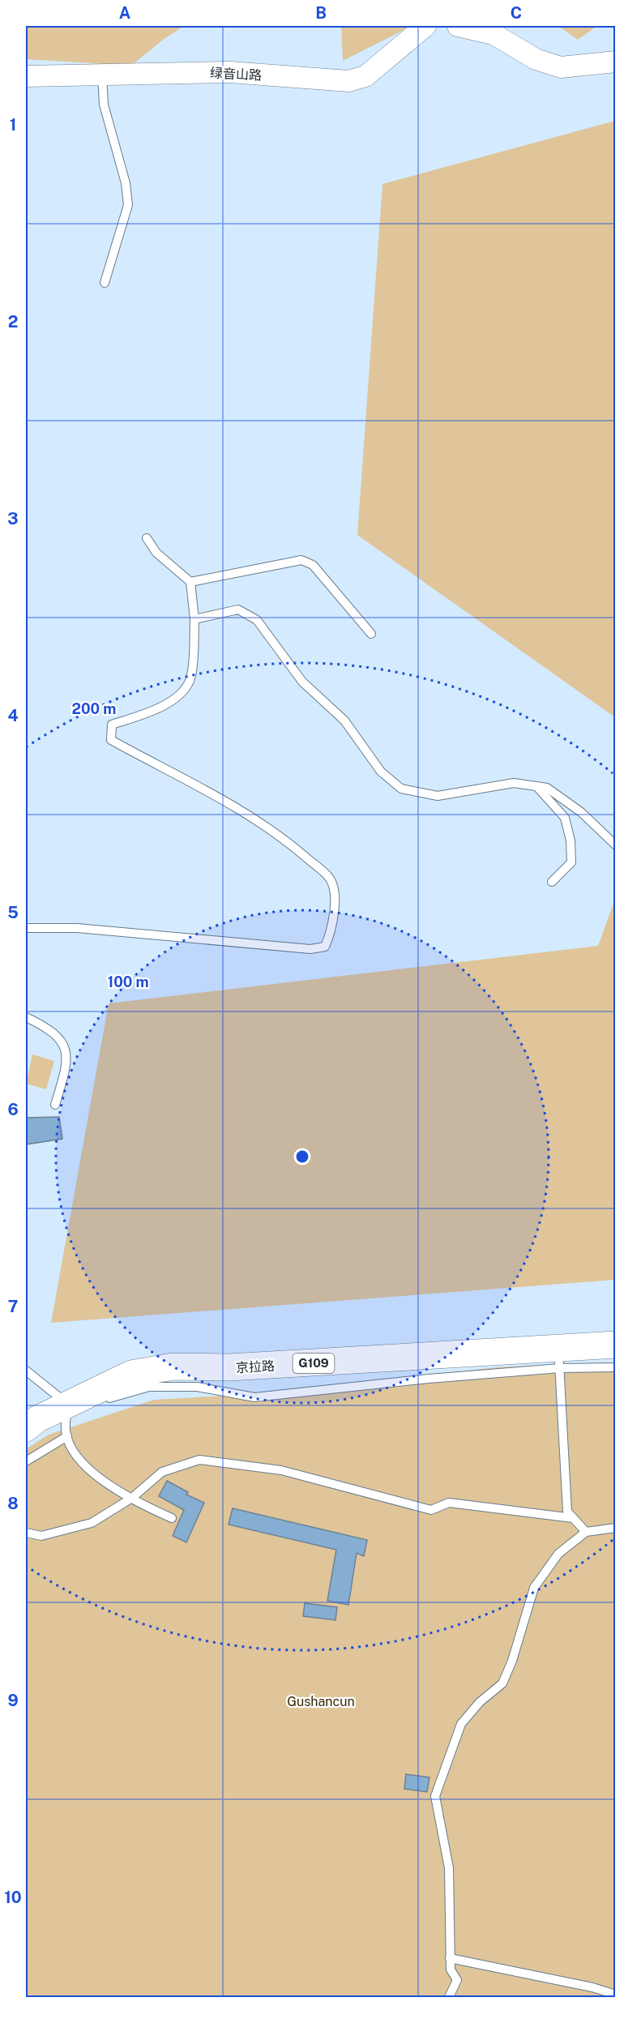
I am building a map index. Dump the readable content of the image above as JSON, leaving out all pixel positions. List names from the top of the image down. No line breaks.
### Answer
{"streets":{"highway":["G109","京拉路"],"street":["绿音山路"]},"parks":["Gushancun"],"grid":{"columns":["A","B","C"],"rows":["1","2","3","4","5","6","7","8","9","10"]},"rings":["200 m","100 m"]}
